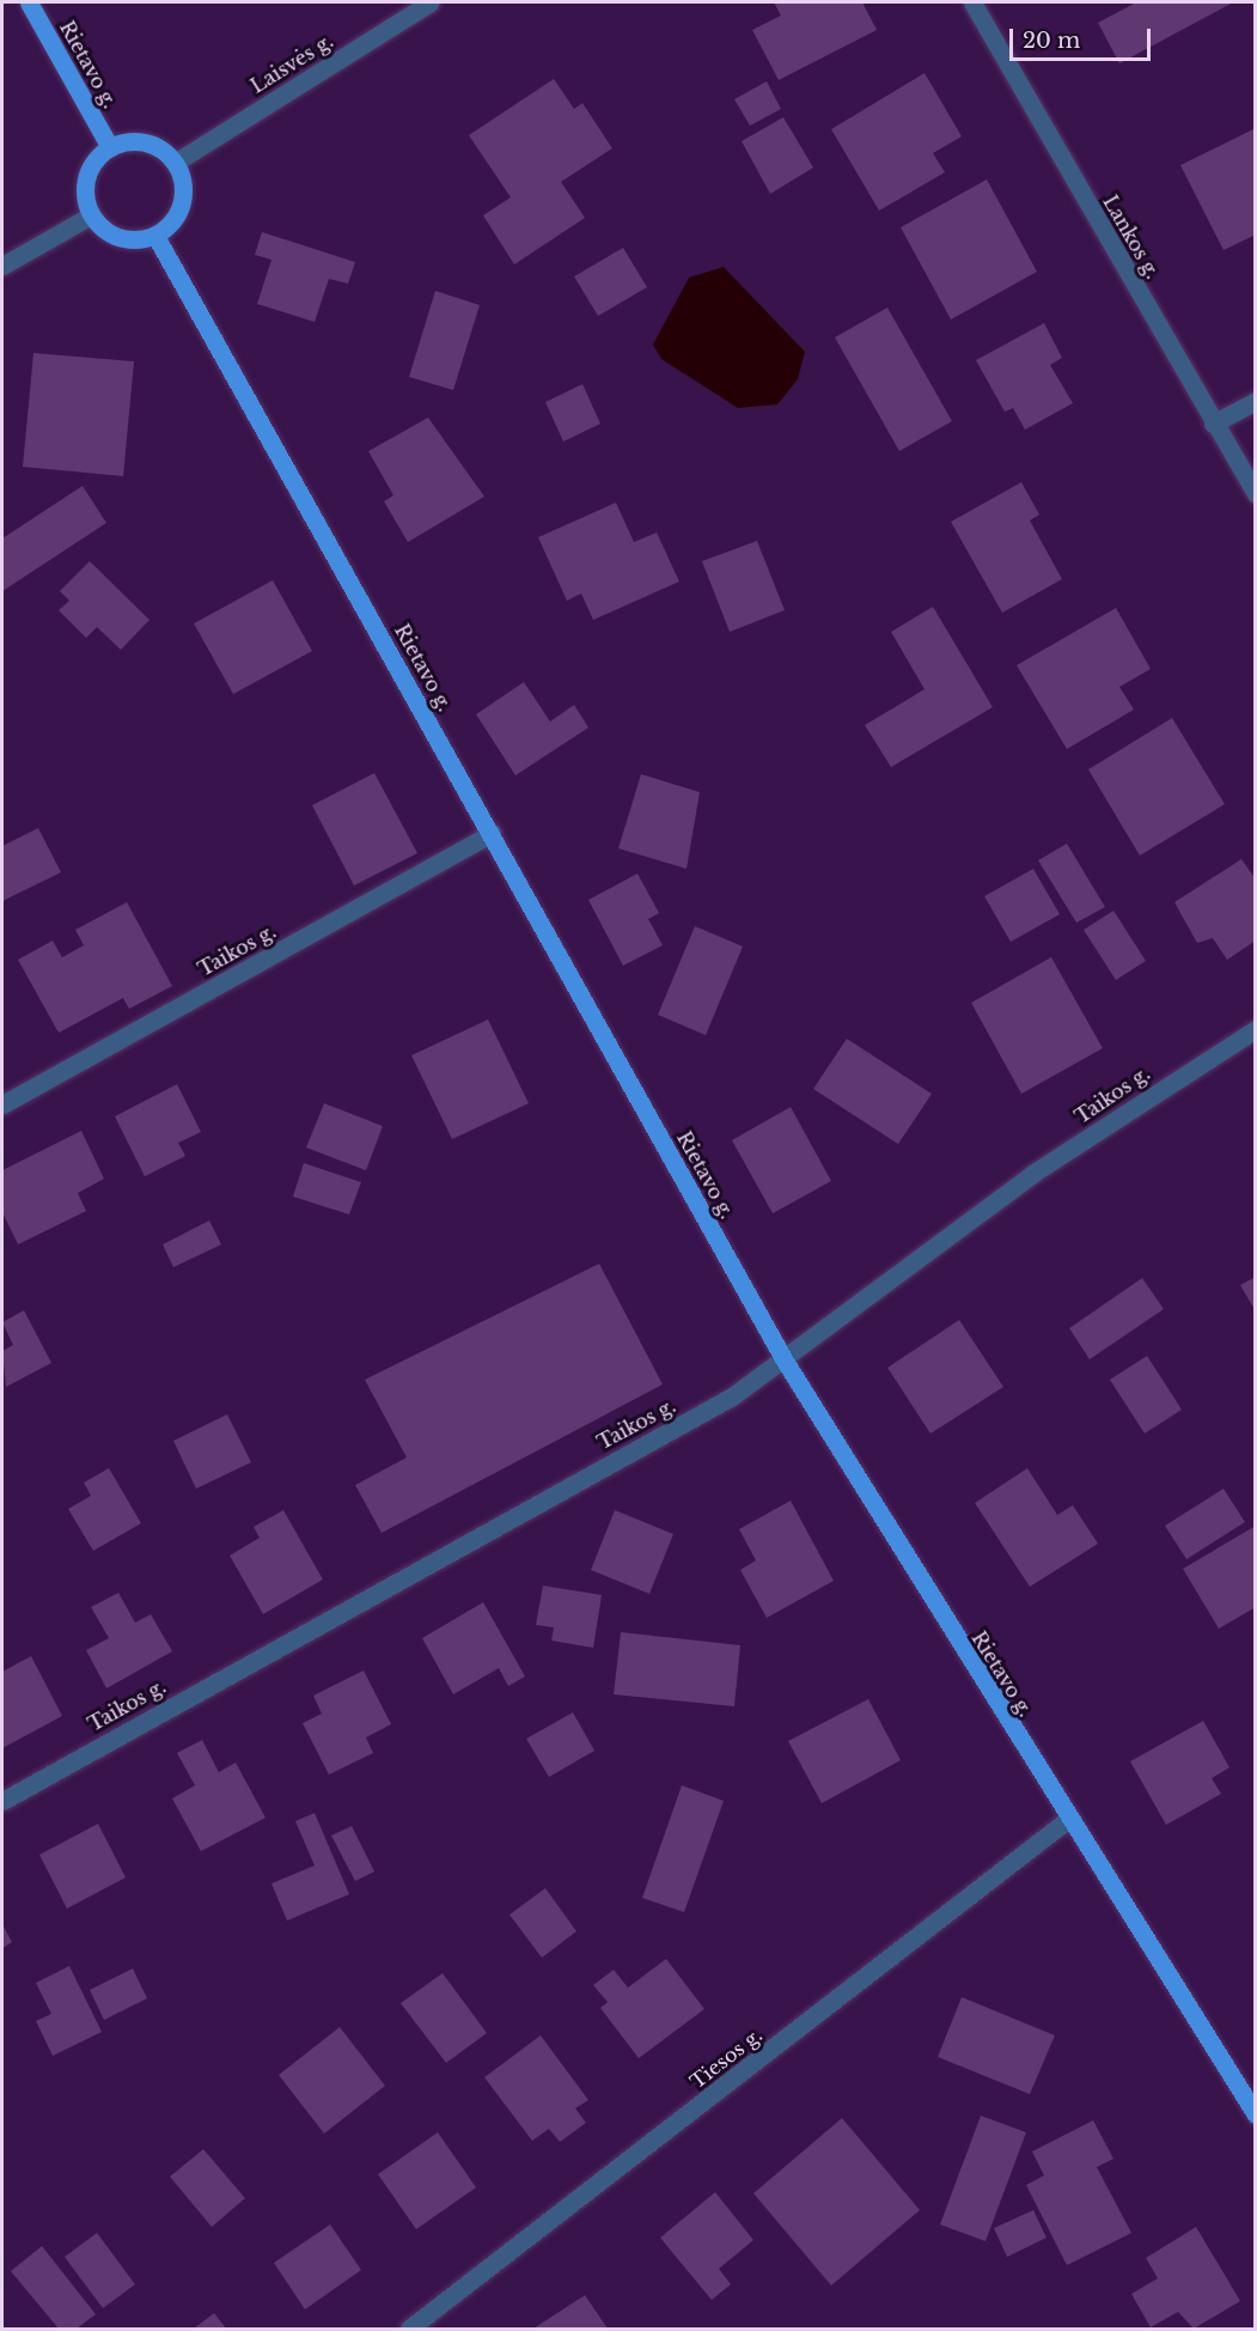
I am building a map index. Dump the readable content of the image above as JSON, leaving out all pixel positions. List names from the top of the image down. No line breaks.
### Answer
{"streets":{"main road":["Rietavo g."],"street":["Laisvės g.","Lankos g.","Taikos g.","Tiesos g."]},"crossings":[["Laisvės g.","Rietavo g."],["Rietavo g.","Taikos g."],["Rietavo g.","Tiesos g."]],"scale_bar":"20 m"}
